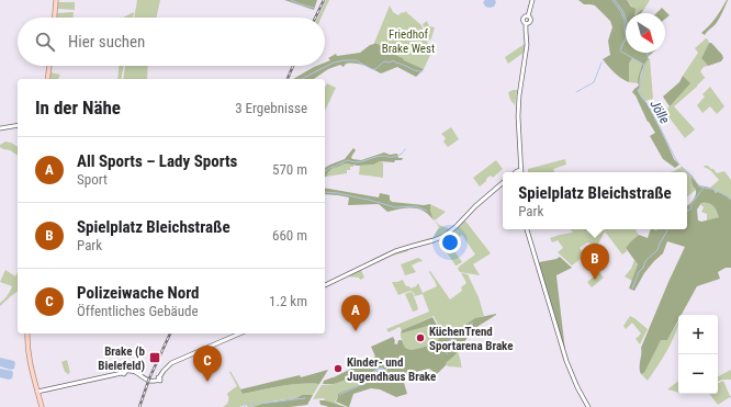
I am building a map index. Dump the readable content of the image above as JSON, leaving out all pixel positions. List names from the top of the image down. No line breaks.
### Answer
{"water":["Jölle"],"parks":["Friedhof Brake West"],"places":{"other":["KüchenTrend Sportarena Brake","Kinder- und Jugendhaus Brake"],"transit":["Brake (b Bielefeld)"]},"north":"bottom right","page":{"search":"Hier suchen","heading":["In der Nähe","3 Ergebnisse"],"list":[{"mark":"A","name":"All Sports – Lady Sports","note":"Sport","value":"570 m"},{"mark":"B","name":"Spielplatz Bleichstraße","note":"Park","value":"660 m"},{"mark":"C","name":"Polizeiwache Nord","note":"Öffentliches Gebäude","value":"1.2 km"}],"popup":["Spielplatz Bleichstraße","Park"],"pins":["B","A","C"],"map_buttons":["+","−"]}}
